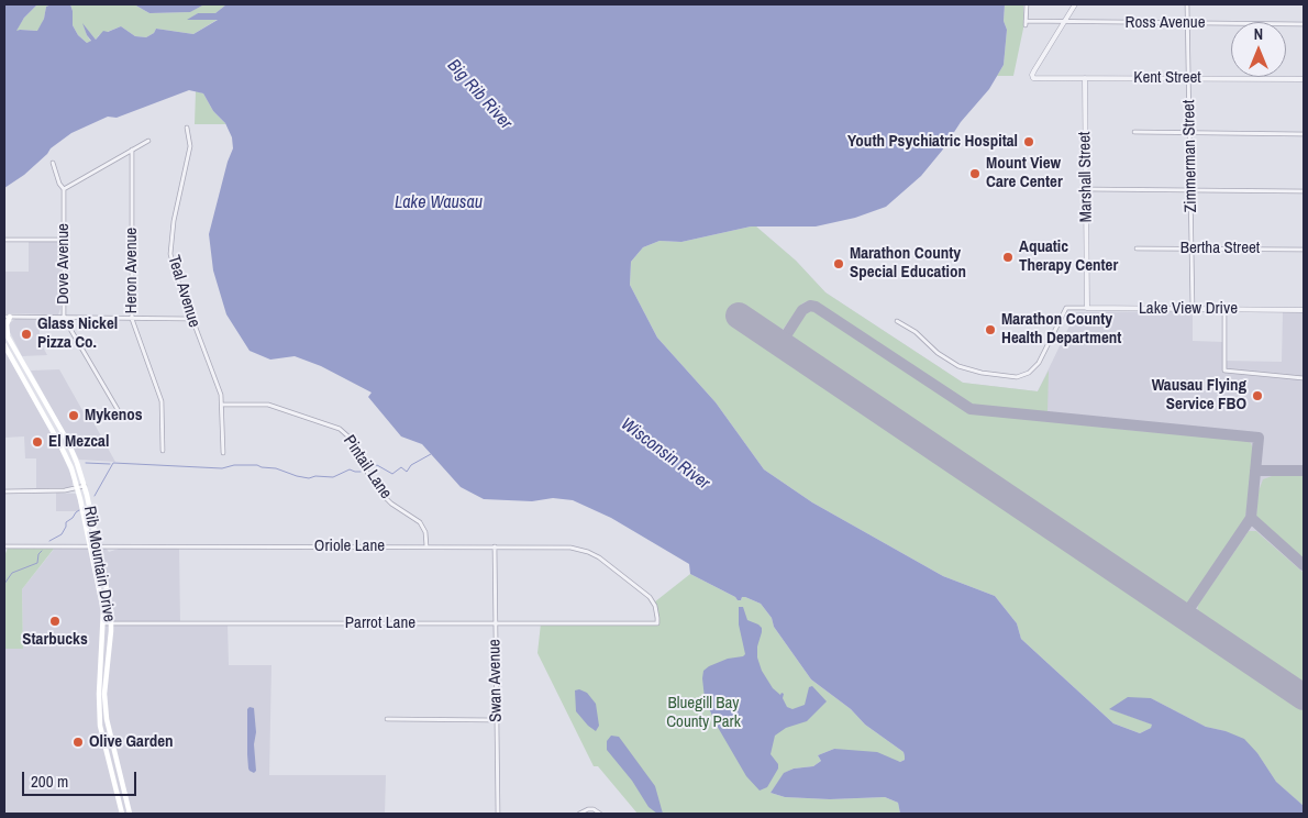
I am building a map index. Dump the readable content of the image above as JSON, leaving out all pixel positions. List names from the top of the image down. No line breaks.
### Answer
{"streets":{"main road":["Rib Mountain Drive"],"street":["Ross Avenue","Kent Street","Zimmerman Street","Marshall Street","Bertha Street","Dove Avenue","Heron Avenue","Teal Avenue","Lake View Drive","Pintail Lane","Oriole Lane","Parrot Lane","Swan Avenue"]},"crossings":[["Ross Avenue","Kent Street"],["Ross Avenue","Zimmerman Street"],["Kent Street","Zimmerman Street"],["Kent Street","Marshall Street"],["Zimmerman Street","Bertha Street"],["Zimmerman Street","Lake View Drive"],["Marshall Street","Lake View Drive"],["Teal Avenue","Pintail Lane"],["Pintail Lane","Oriole Lane"],["Oriole Lane","Rib Mountain Drive"],["Oriole Lane","Parrot Lane"],["Oriole Lane","Swan Avenue"],["Rib Mountain Drive","Parrot Lane"],["Parrot Lane","Swan Avenue"]],"water":["Big Rib River","Lake Wausau","Wisconsin River"],"parks":["Bluegill Bay County Park"],"places":["Youth Psychiatric Hospital","Mount View Care Center","Aquatic Therapy Center","Marathon County Special Education","Marathon County Health Department","Glass Nickel Pizza Co.","Wausau Flying Service FBO","Mykenos","El Mezcal","Starbucks","Olive Garden"],"scale_bar":"200 m","north":"top"}
